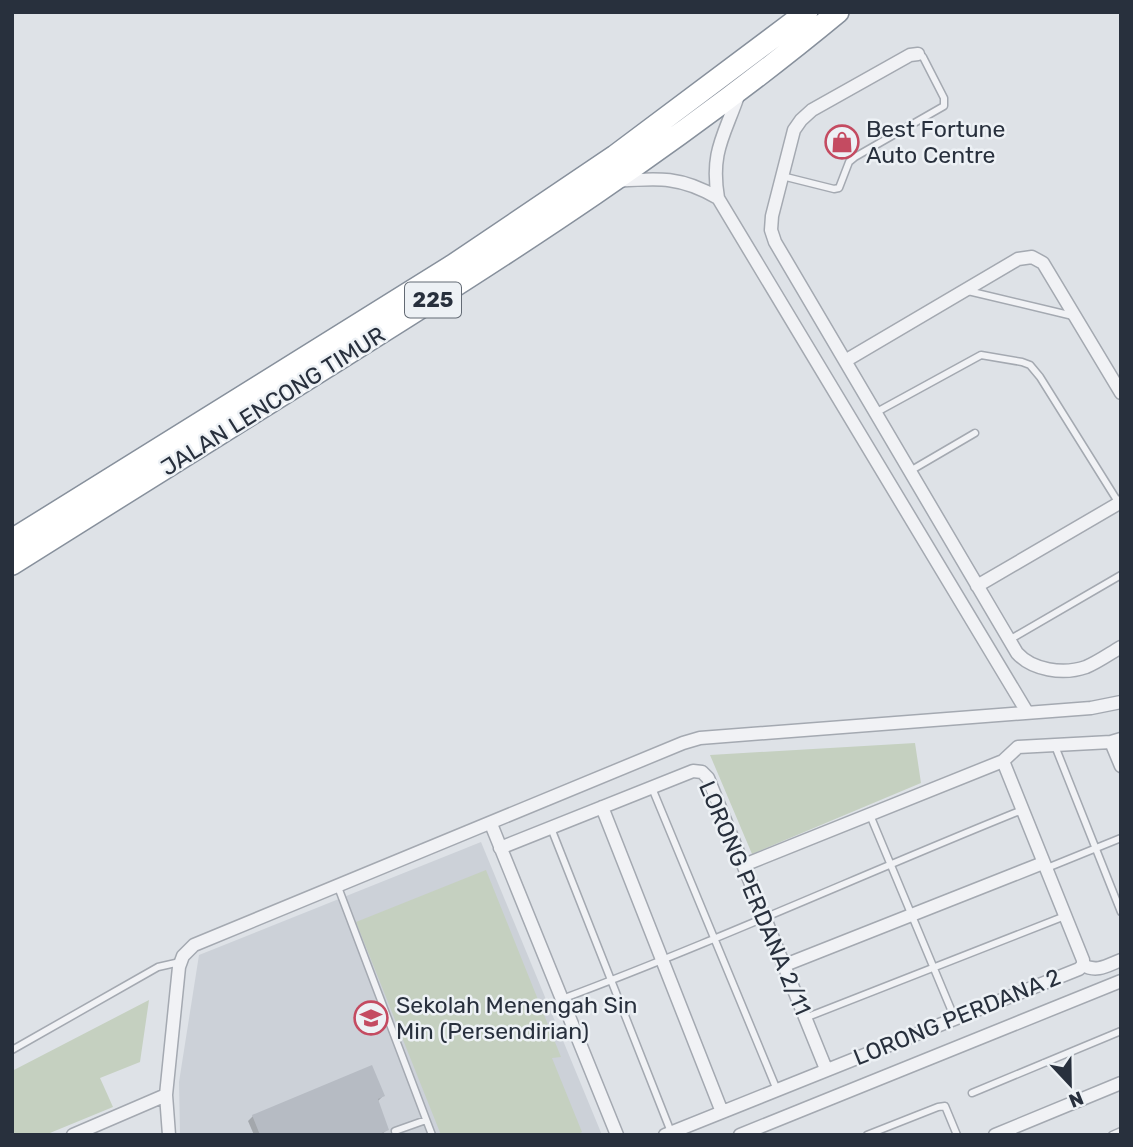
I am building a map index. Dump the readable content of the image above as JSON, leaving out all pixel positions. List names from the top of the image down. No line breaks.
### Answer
{"streets":{"highway":["225","JALAN LENCONG TIMUR"],"street":["LORONG PERDANA 2/11","LORONG PERDANA 2"]},"crossings":[["LORONG PERDANA 2/11","LORONG PERDANA 2"]],"places":{"shop":["Best Fortune Auto Centre"],"school or university":["Sekolah Menengah Sin Min (Persendirian)"]},"north":"bottom"}
